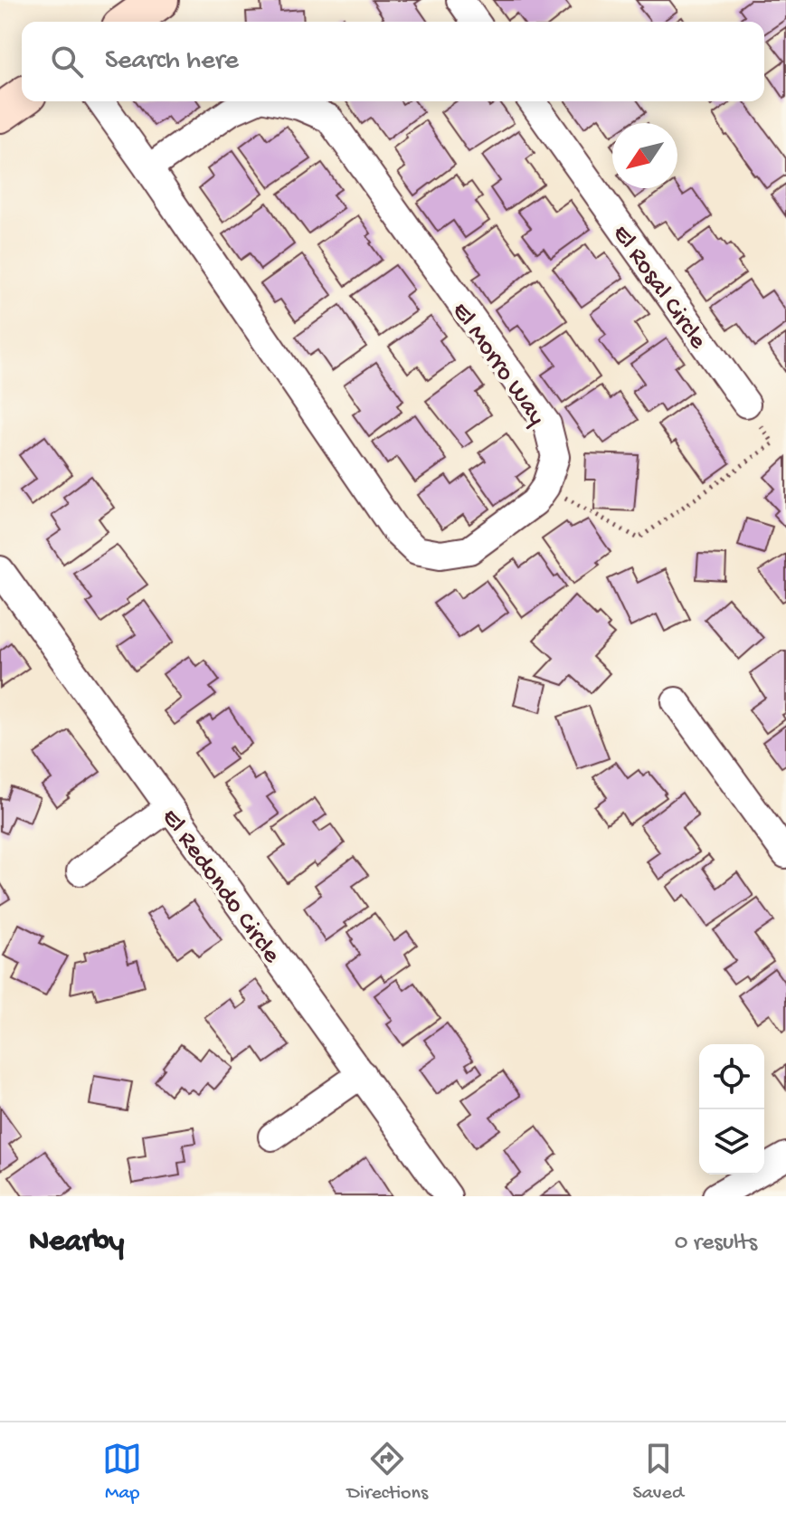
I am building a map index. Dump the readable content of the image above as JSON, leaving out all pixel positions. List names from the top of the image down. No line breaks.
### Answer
{"streets":{"street":["El Rosal Circle","El Morro Way","El Redondo Circle"]},"north":"bottom left","page":{"search":"Search here","heading":["Nearby","0 results"],"nav":["Map","Directions","Saved"]}}
